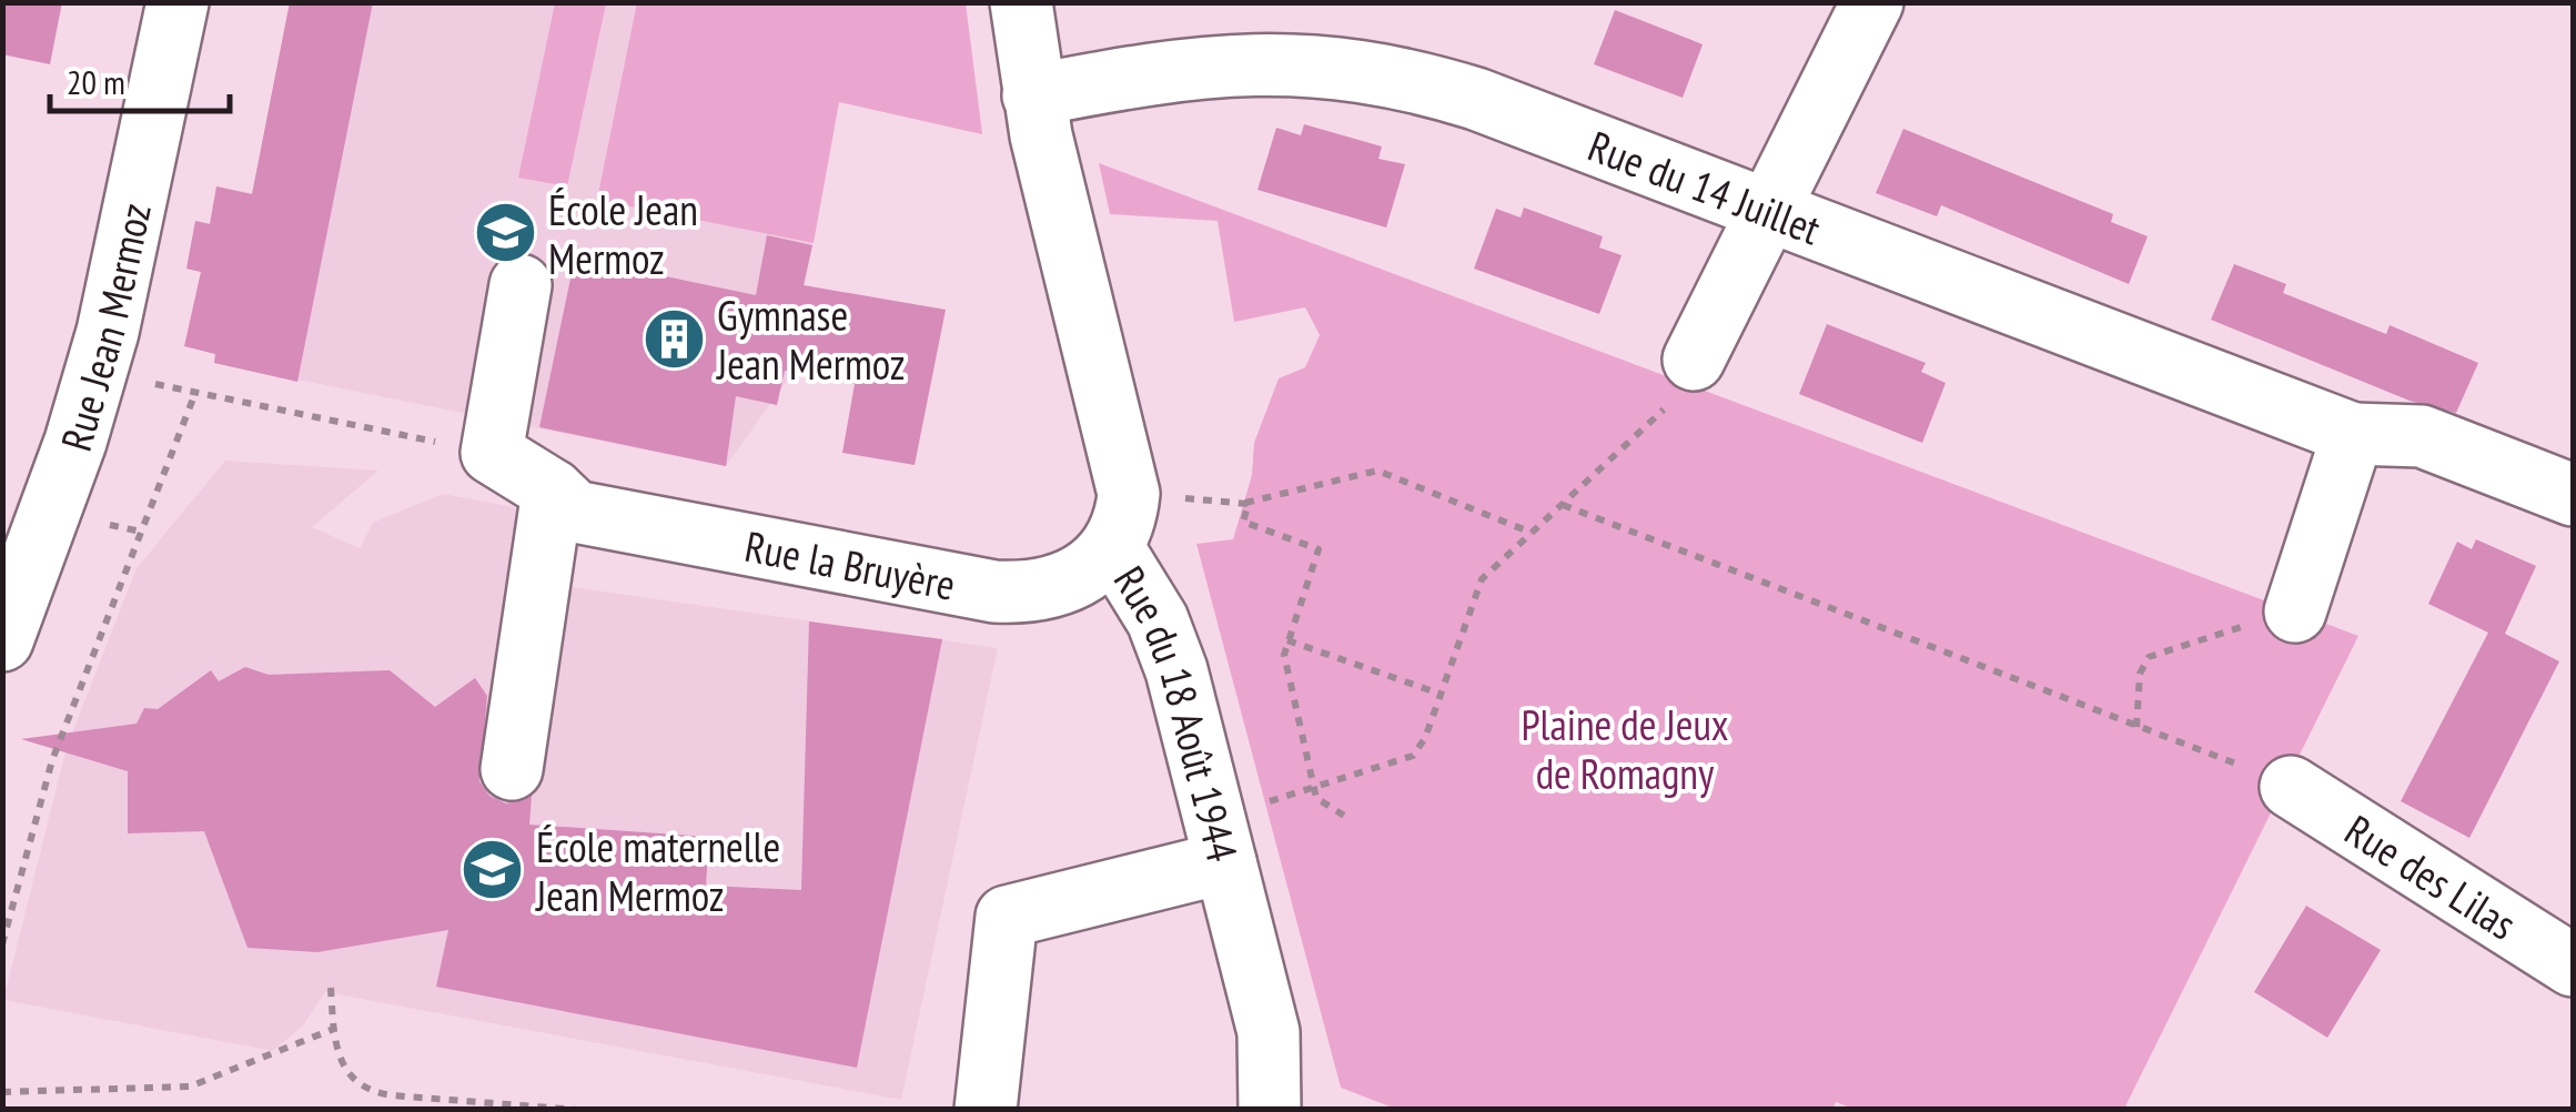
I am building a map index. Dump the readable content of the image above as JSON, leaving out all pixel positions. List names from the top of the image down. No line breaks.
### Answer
{"streets":{"street":["Rue du 14 Juillet","Rue Jean Mermoz","Rue la Bruyère","Rue du 18 Août 1944","Rue des Lilas"]},"crossings":[["Rue du 14 Juillet","Rue du 18 Août 1944"],["Rue la Bruyère","Rue du 18 Août 1944"]],"parks":["Plaine de Jeux de Romagny"],"places":{"school or university":["École Jean Mermoz","École maternelle Jean Mermoz"],"building":["Gymnase Jean Mermoz"]},"scale_bar":"20 m"}
